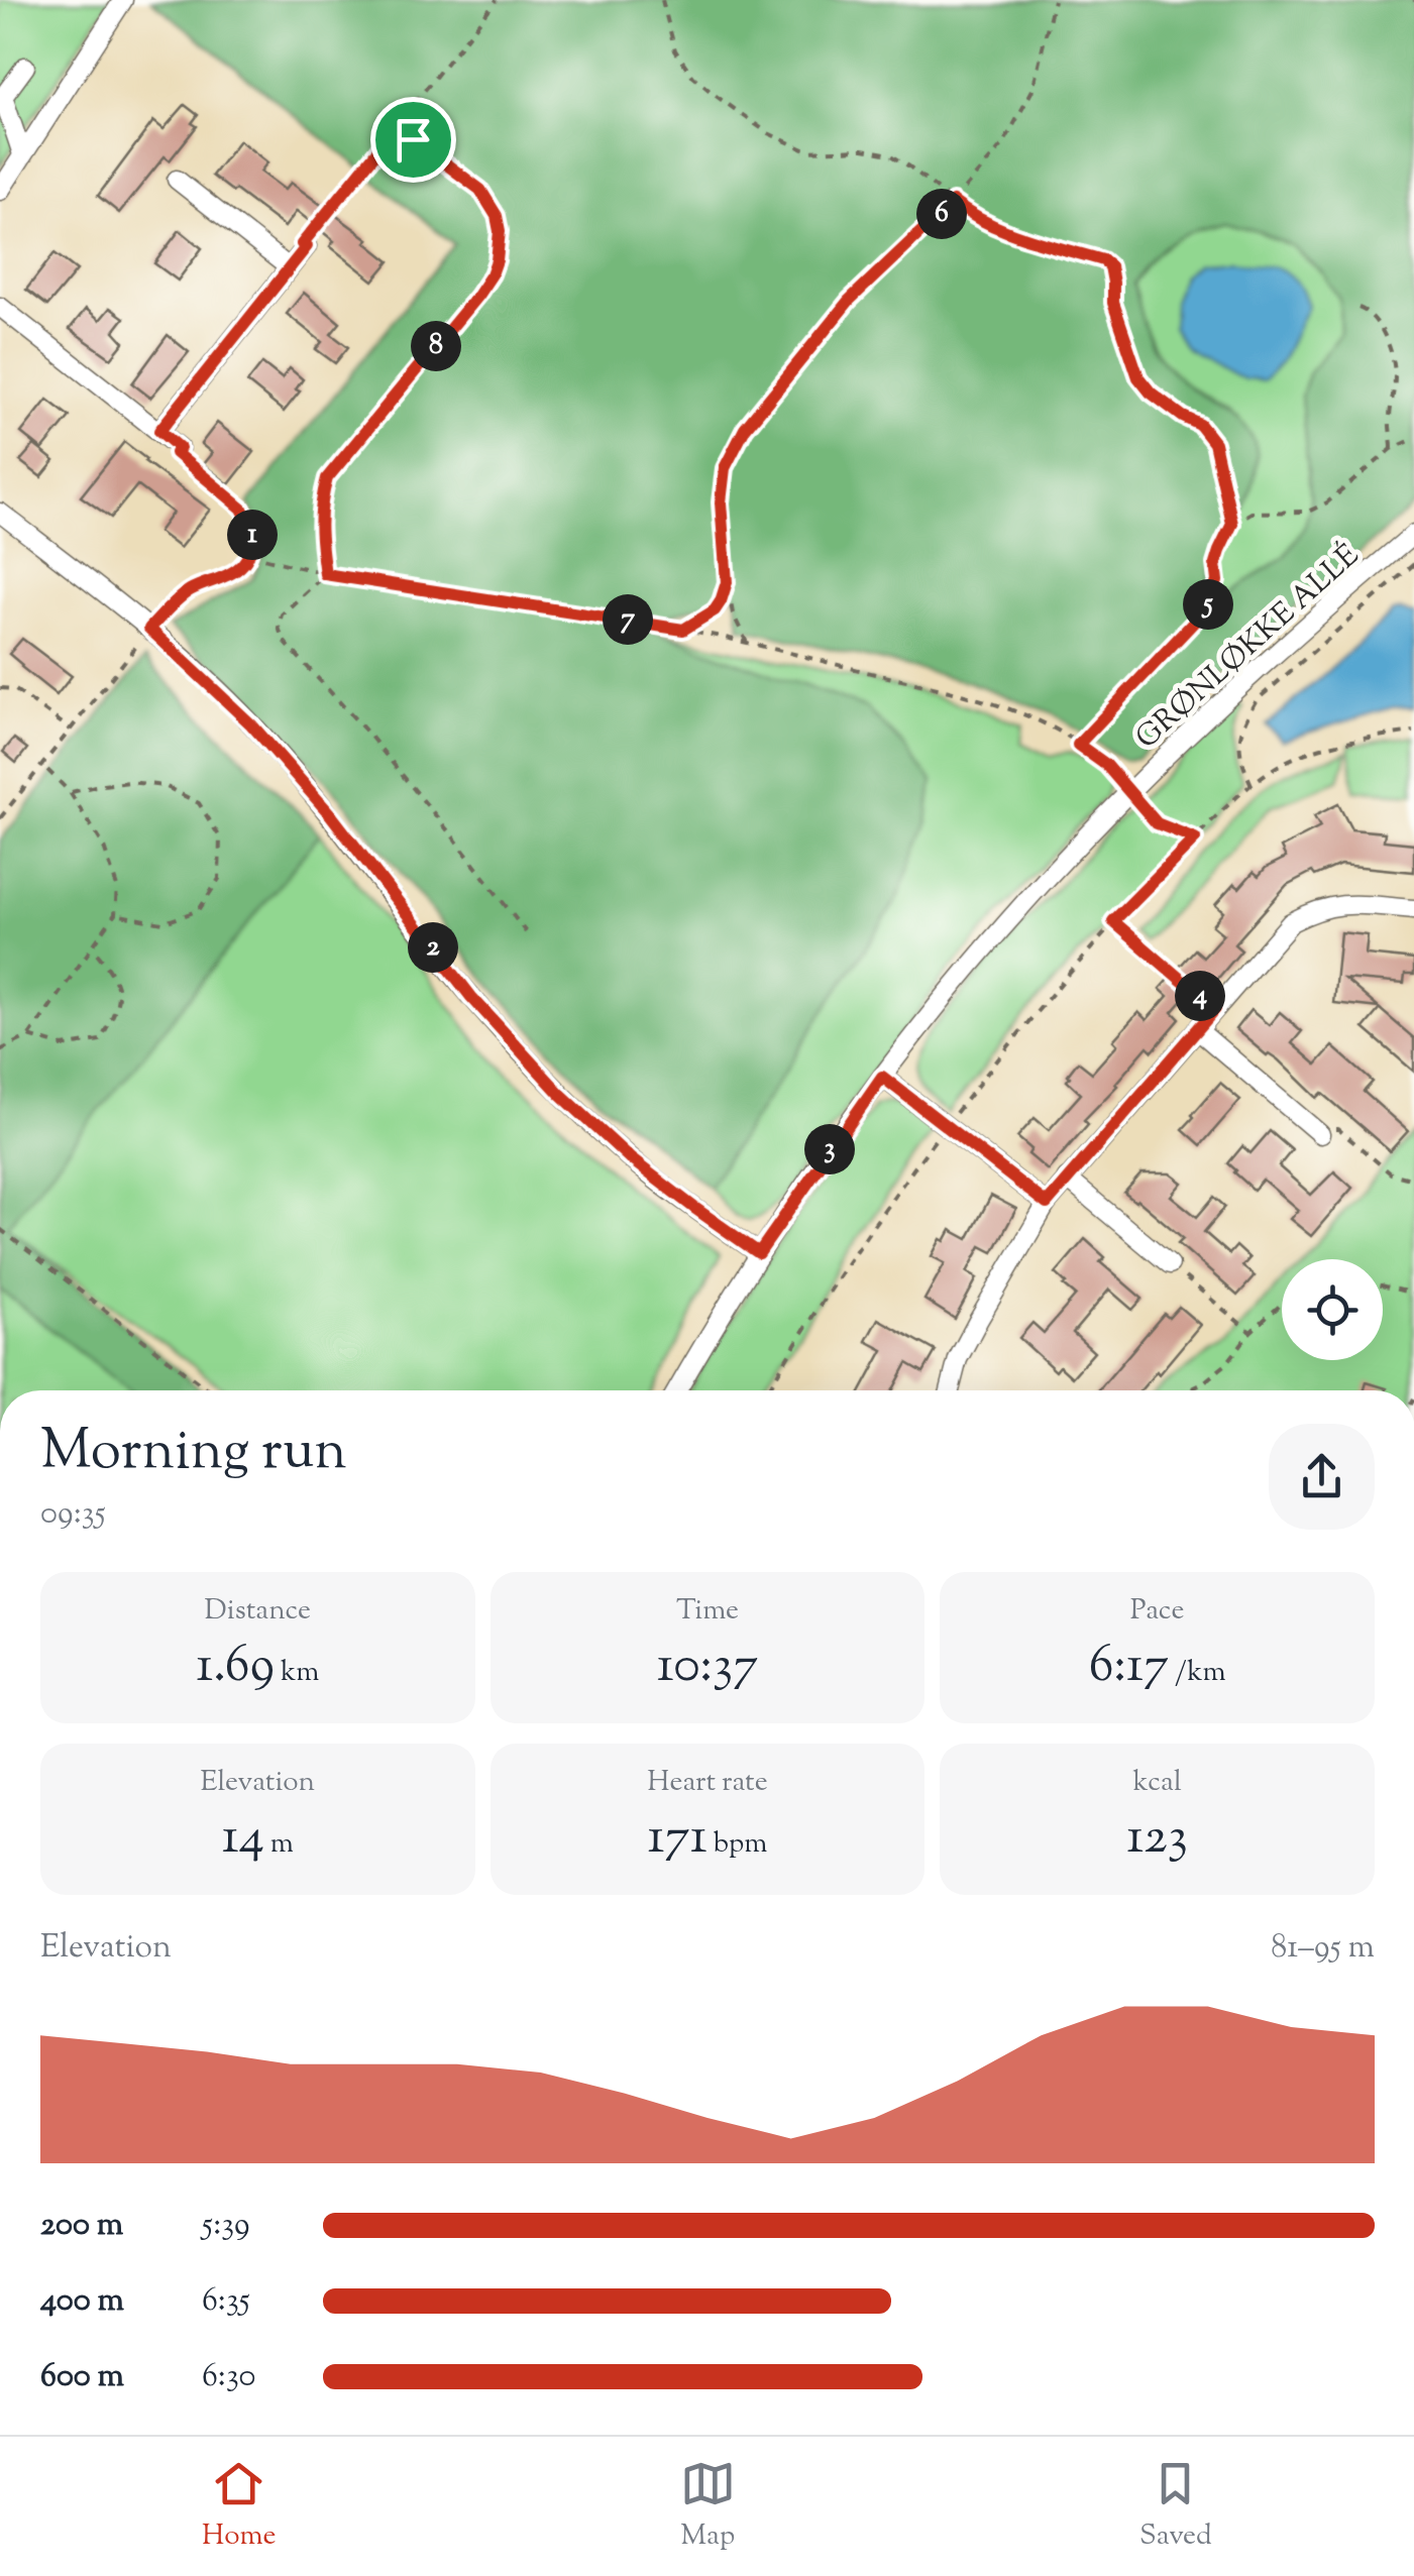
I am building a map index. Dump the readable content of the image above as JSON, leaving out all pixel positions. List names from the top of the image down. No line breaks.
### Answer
{"streets":{"street":["GRØNLØKKE ALLÉ"]},"page":{"pins":["6","8","1","5","7","2","4","3"],"heading":["Morning run","09:35"],"stats":[["Distance","1.69 km"],["Time","10:37"],["Pace","6:17 /km"],["Elevation","14 m"],["Heart rate","171 bpm"],["kcal","123"]],"chart":["Elevation","81–95 m"],"list":[{"name":"200 m","note":"5:39"},{"name":"400 m","note":"6:35"},{"name":"600 m","note":"6:30"}],"tabs":["Home","Map","Saved"]}}
